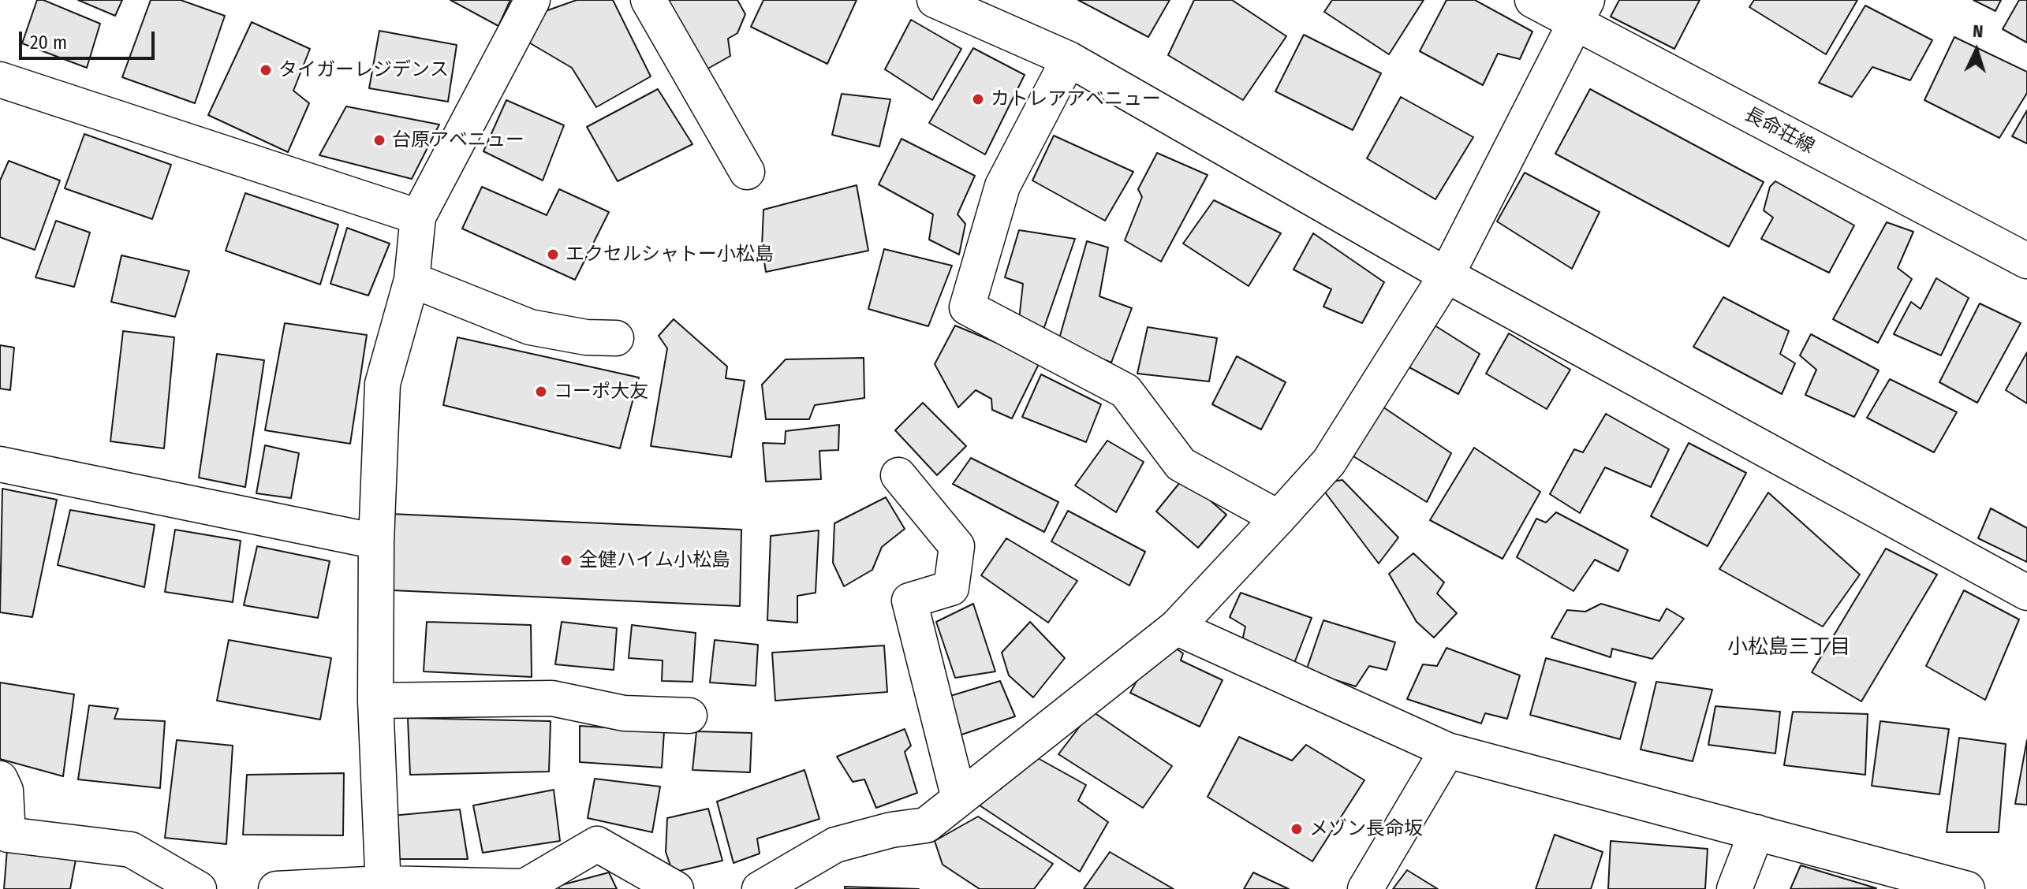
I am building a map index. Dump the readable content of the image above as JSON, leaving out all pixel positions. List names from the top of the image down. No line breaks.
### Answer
{"streets":{"street":["長命荘線"]},"districts":["小松島三丁目"],"places":["タイガーレジデンス","カトレアアベニュー","台原アベニュー","エクセルシャトー小松島","コーポ大友","全健ハイム小松島","メゾン長命坂"],"scale_bar":"20 m","north":"top"}
